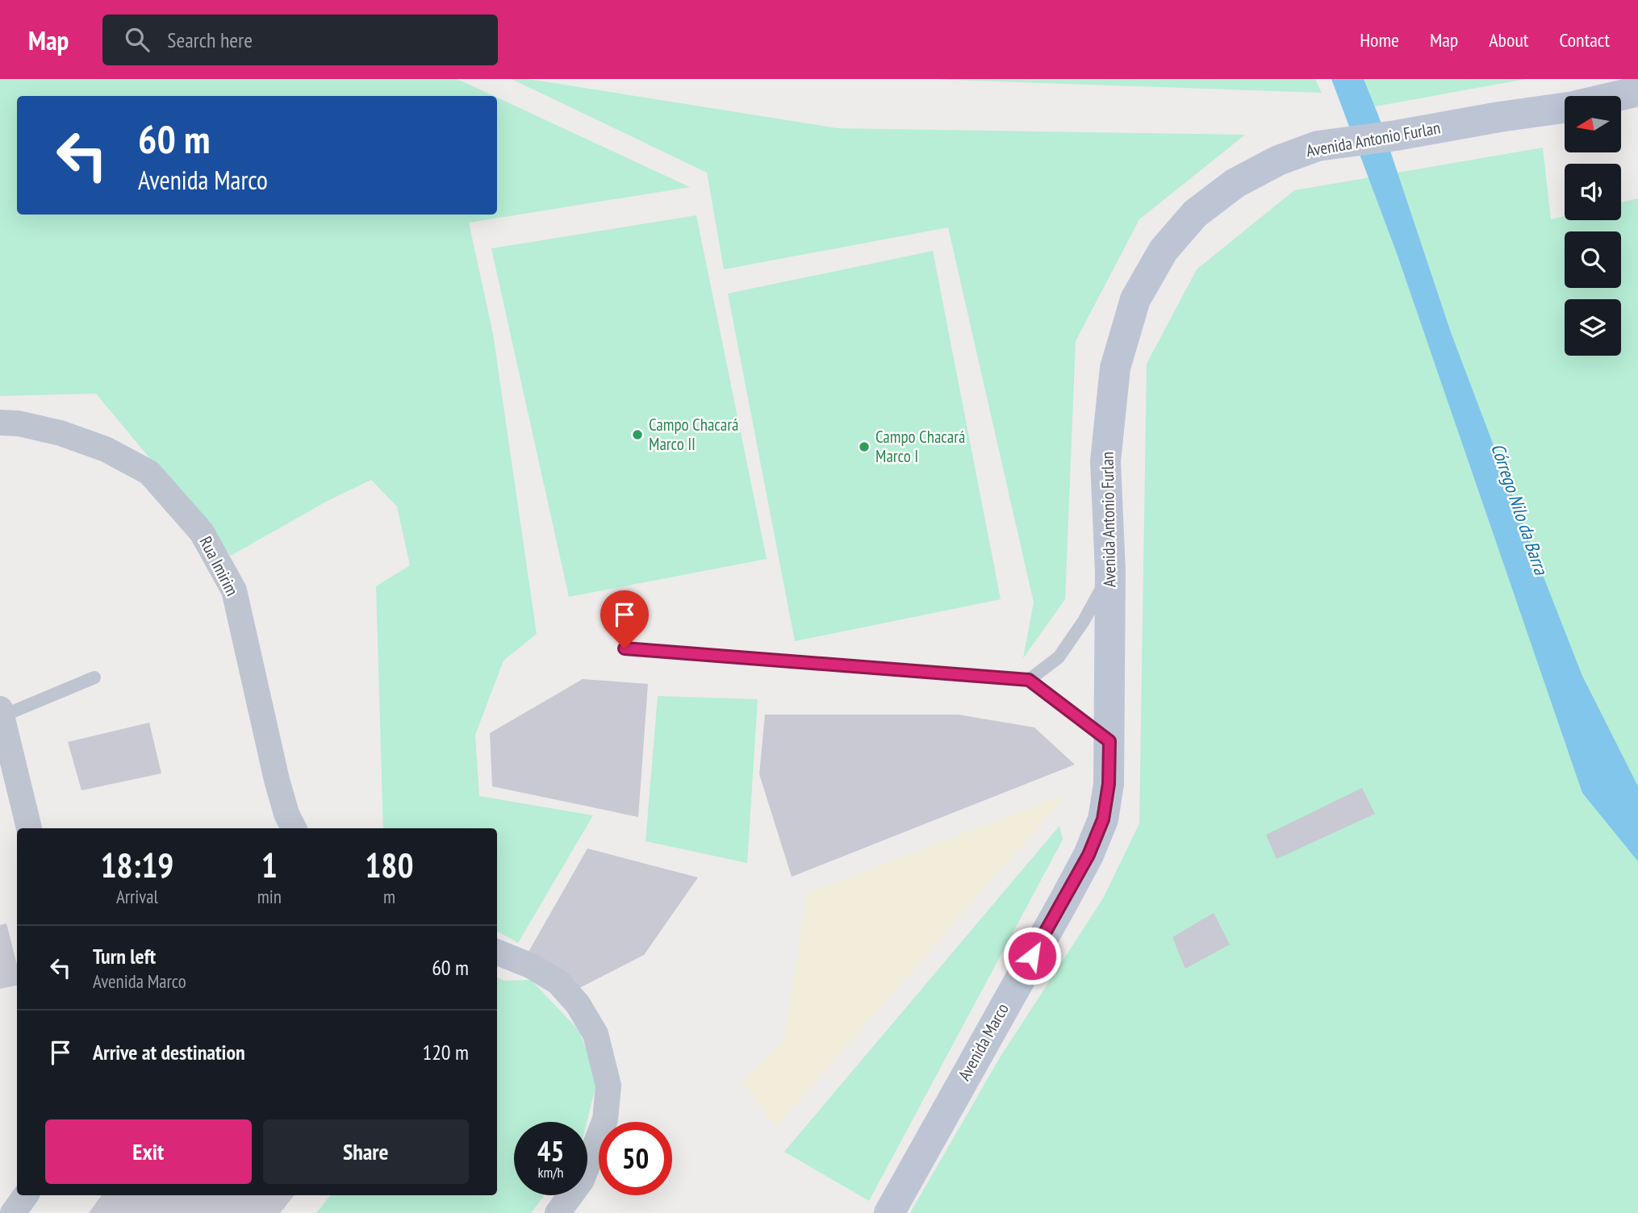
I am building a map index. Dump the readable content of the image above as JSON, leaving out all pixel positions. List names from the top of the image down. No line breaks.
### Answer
{"streets":{"main road":["Avenida Antonio Furlan","Avenida Marco"],"street":["Rua Imirim"]},"crossings":[["Avenida Antonio Furlan","Avenida Marco"]],"water":["Córrego Nilo da Barra"],"places":["Campo Chacará Marco II","Campo Chacará Marco I"],"north":"left","page":{"header":"Map","search":"Search here","nav":["Home","Map","About","Contact"],"turn":["60 m","Avenida Marco"],"eta":["18:19","Arrival","1","min","180","m"],"list":[{"name":"Turn left","note":"Avenida Marco","value":"60 m"},{"name":"Arrive at destination","value":"120 m"}],"buttons":["Exit","Share"],"speed":"45 km/h","limit":"50"}}
